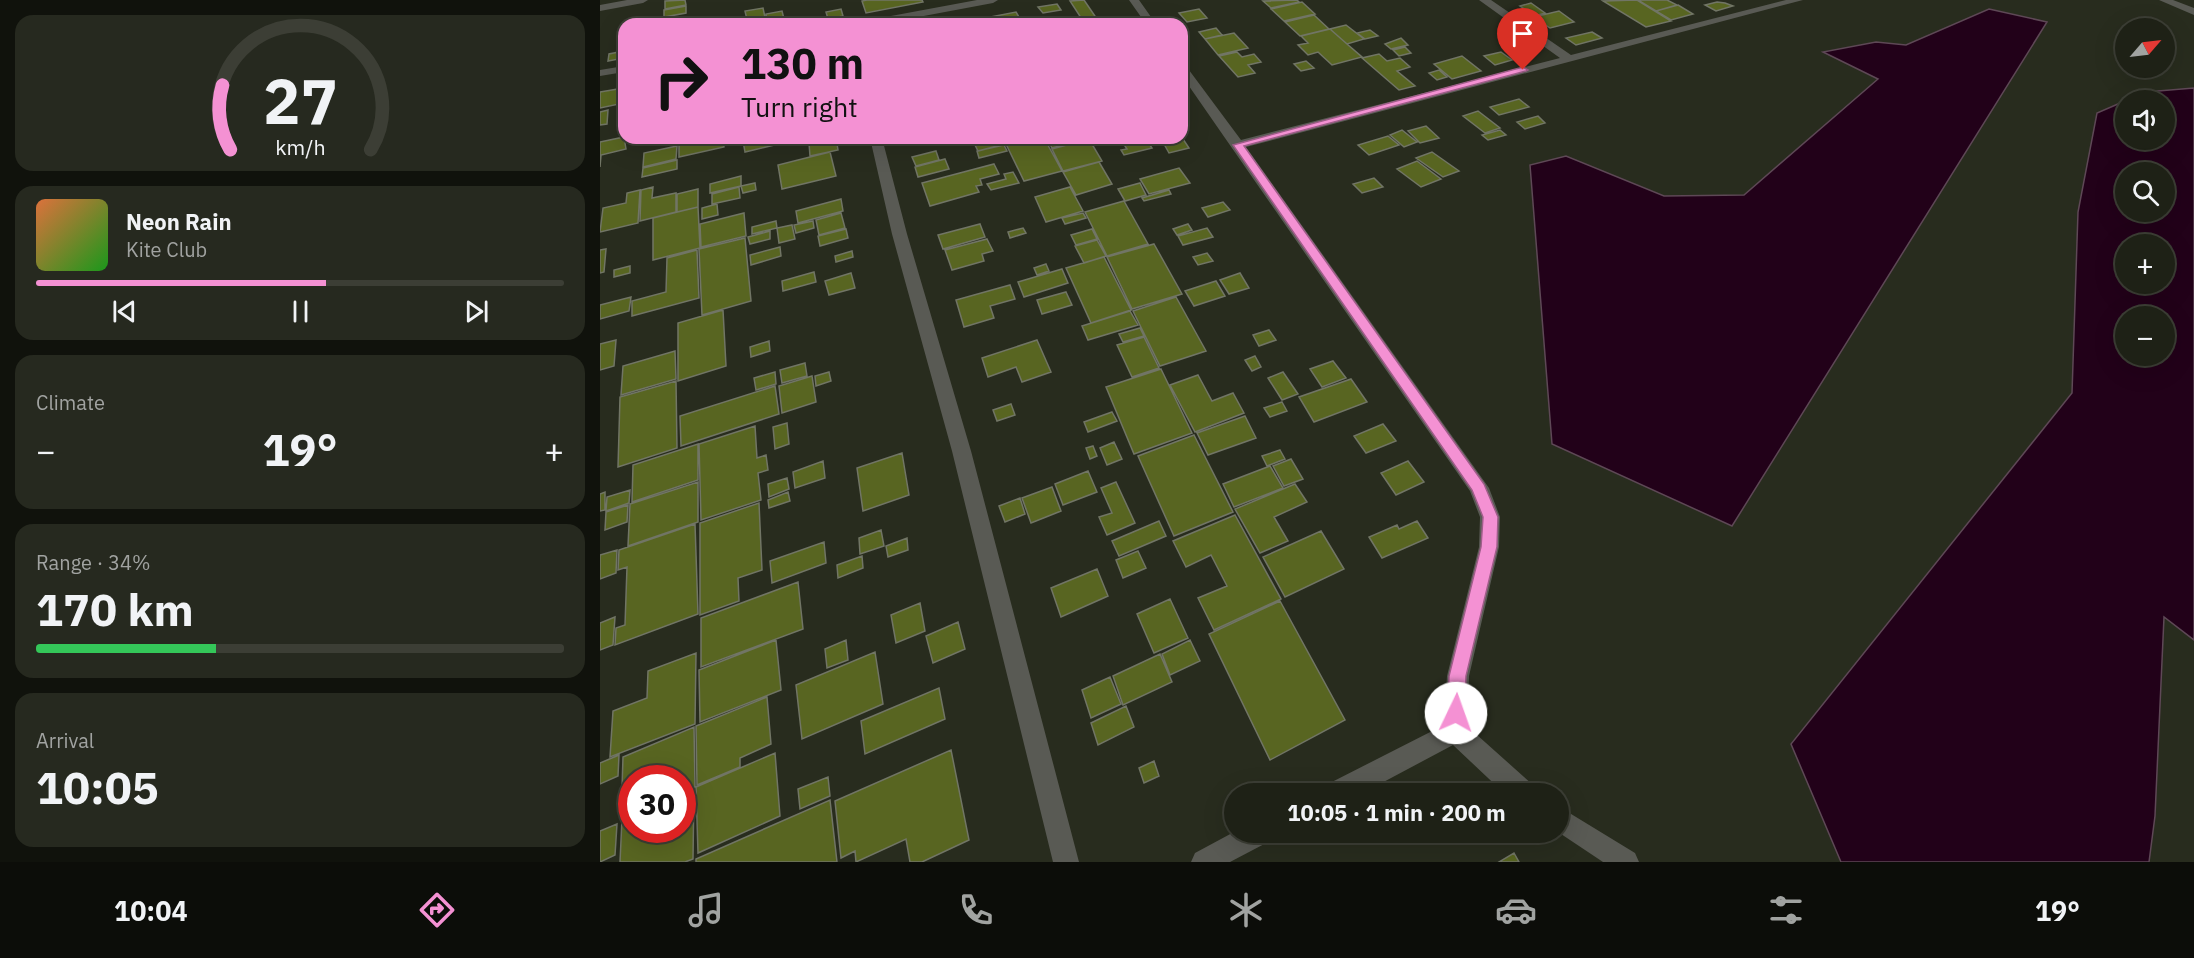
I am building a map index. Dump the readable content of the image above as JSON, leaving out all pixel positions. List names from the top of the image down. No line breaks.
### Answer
{"north":"top right","page":{"map_buttons":["+","−"],"turn":["130 m","Turn right"],"song":["Neon Rain","Kite Club"],"tile":["Climate",["Range · 34%","170 km"],["Arrival","10:05"]],"heat":["−","19°","+"],"limit":"30","trip":"10:05 · 1 min · 200 m","tabs":["10:04","19°"],"gauge":["27","km/h"]}}
